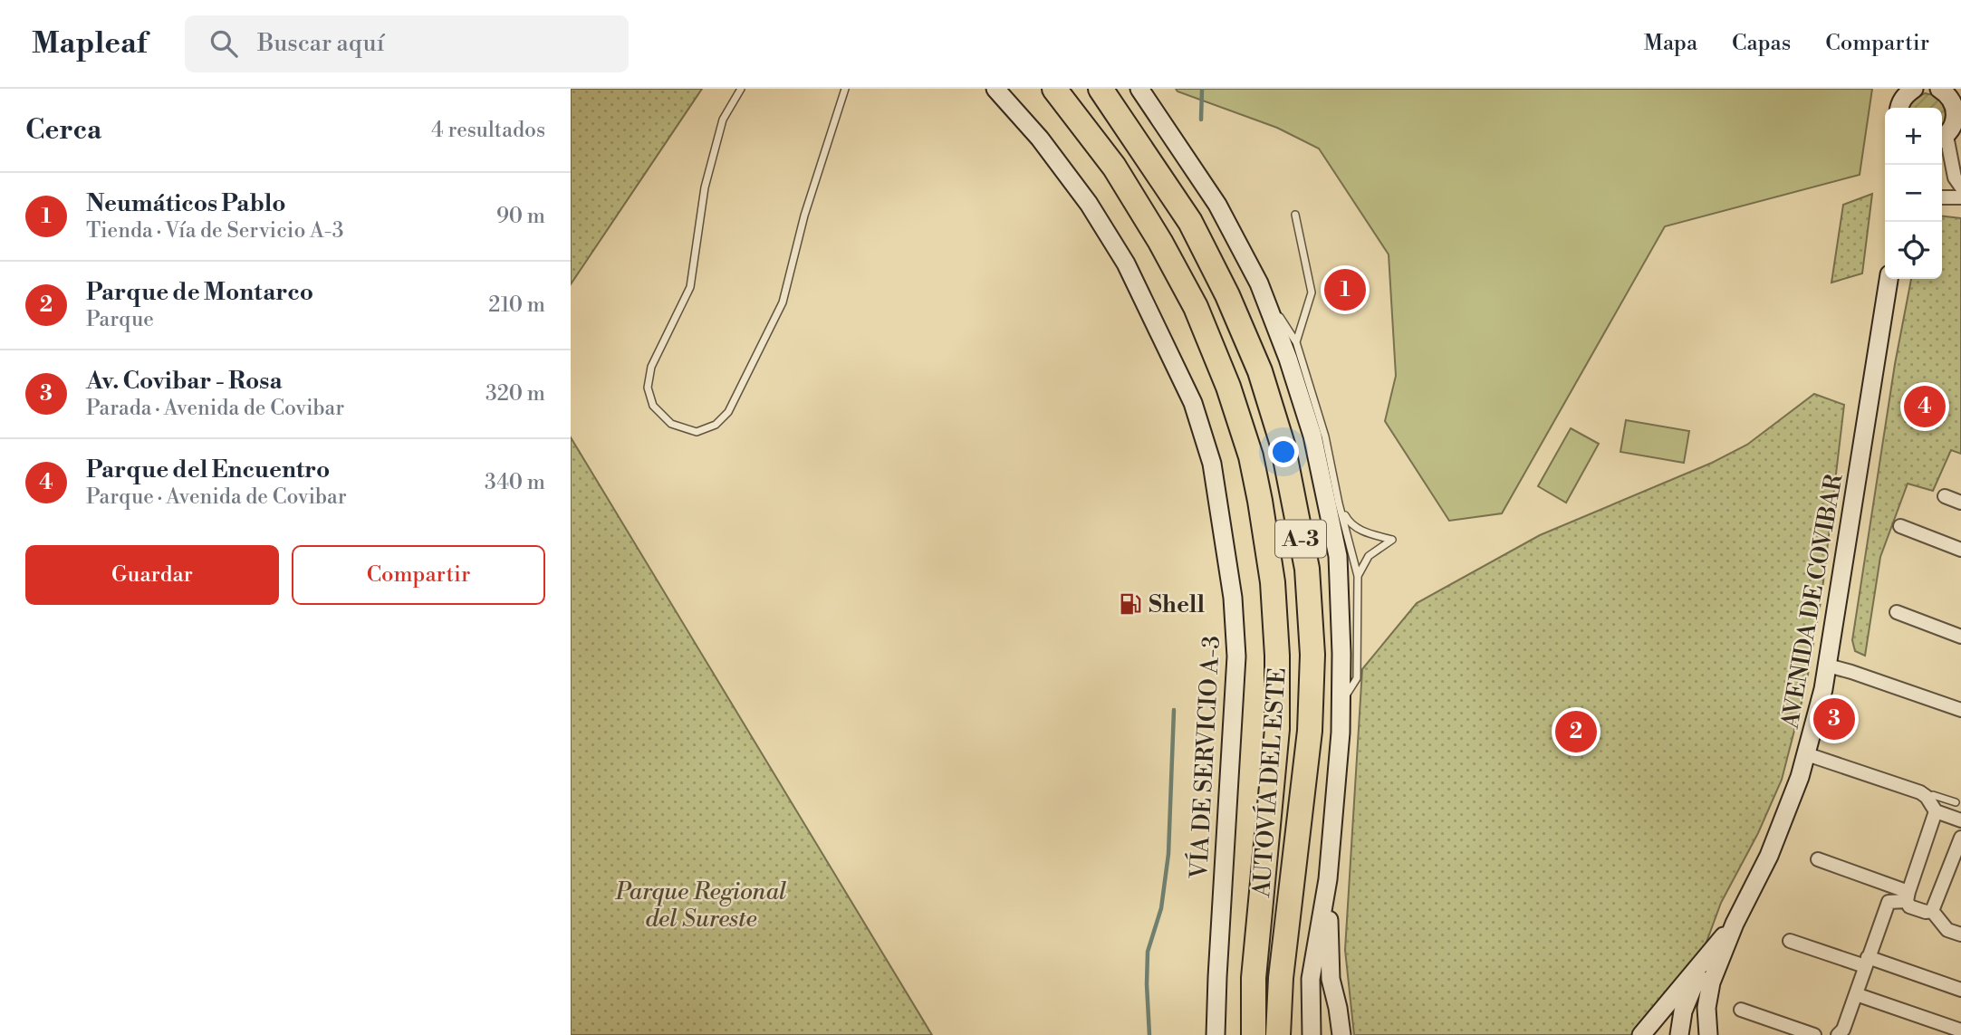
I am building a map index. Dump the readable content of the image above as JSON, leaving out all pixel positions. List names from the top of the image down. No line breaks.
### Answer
{"streets":{"highway":["A-3","AUTOVÍA DEL ESTE"],"main road":["AVENIDA DE COVIBAR","VÍA DE SERVICIO A-3"]},"parks":["Parque Regional del Sureste"],"places":{"fuel station":["Shell"]},"page":{"header":"Mapleaf","search":"Buscar aquí","nav":["Mapa","Capas","Compartir"],"heading":["Cerca","4 resultados"],"map_buttons":["+","−"],"list":[{"mark":"1","name":"Neumáticos Pablo","note":"Tienda · Vía de Servicio A-3","value":"90 m"},{"mark":"2","name":"Parque de Montarco","note":"Parque","value":"210 m"},{"mark":"3","name":"Av. Covibar - Rosa","note":"Parada · Avenida de Covibar","value":"320 m"},{"mark":"4","name":"Parque del Encuentro","note":"Parque · Avenida de Covibar","value":"340 m"}],"pins":["1","4","3","2"],"buttons":["Guardar","Compartir"]}}
